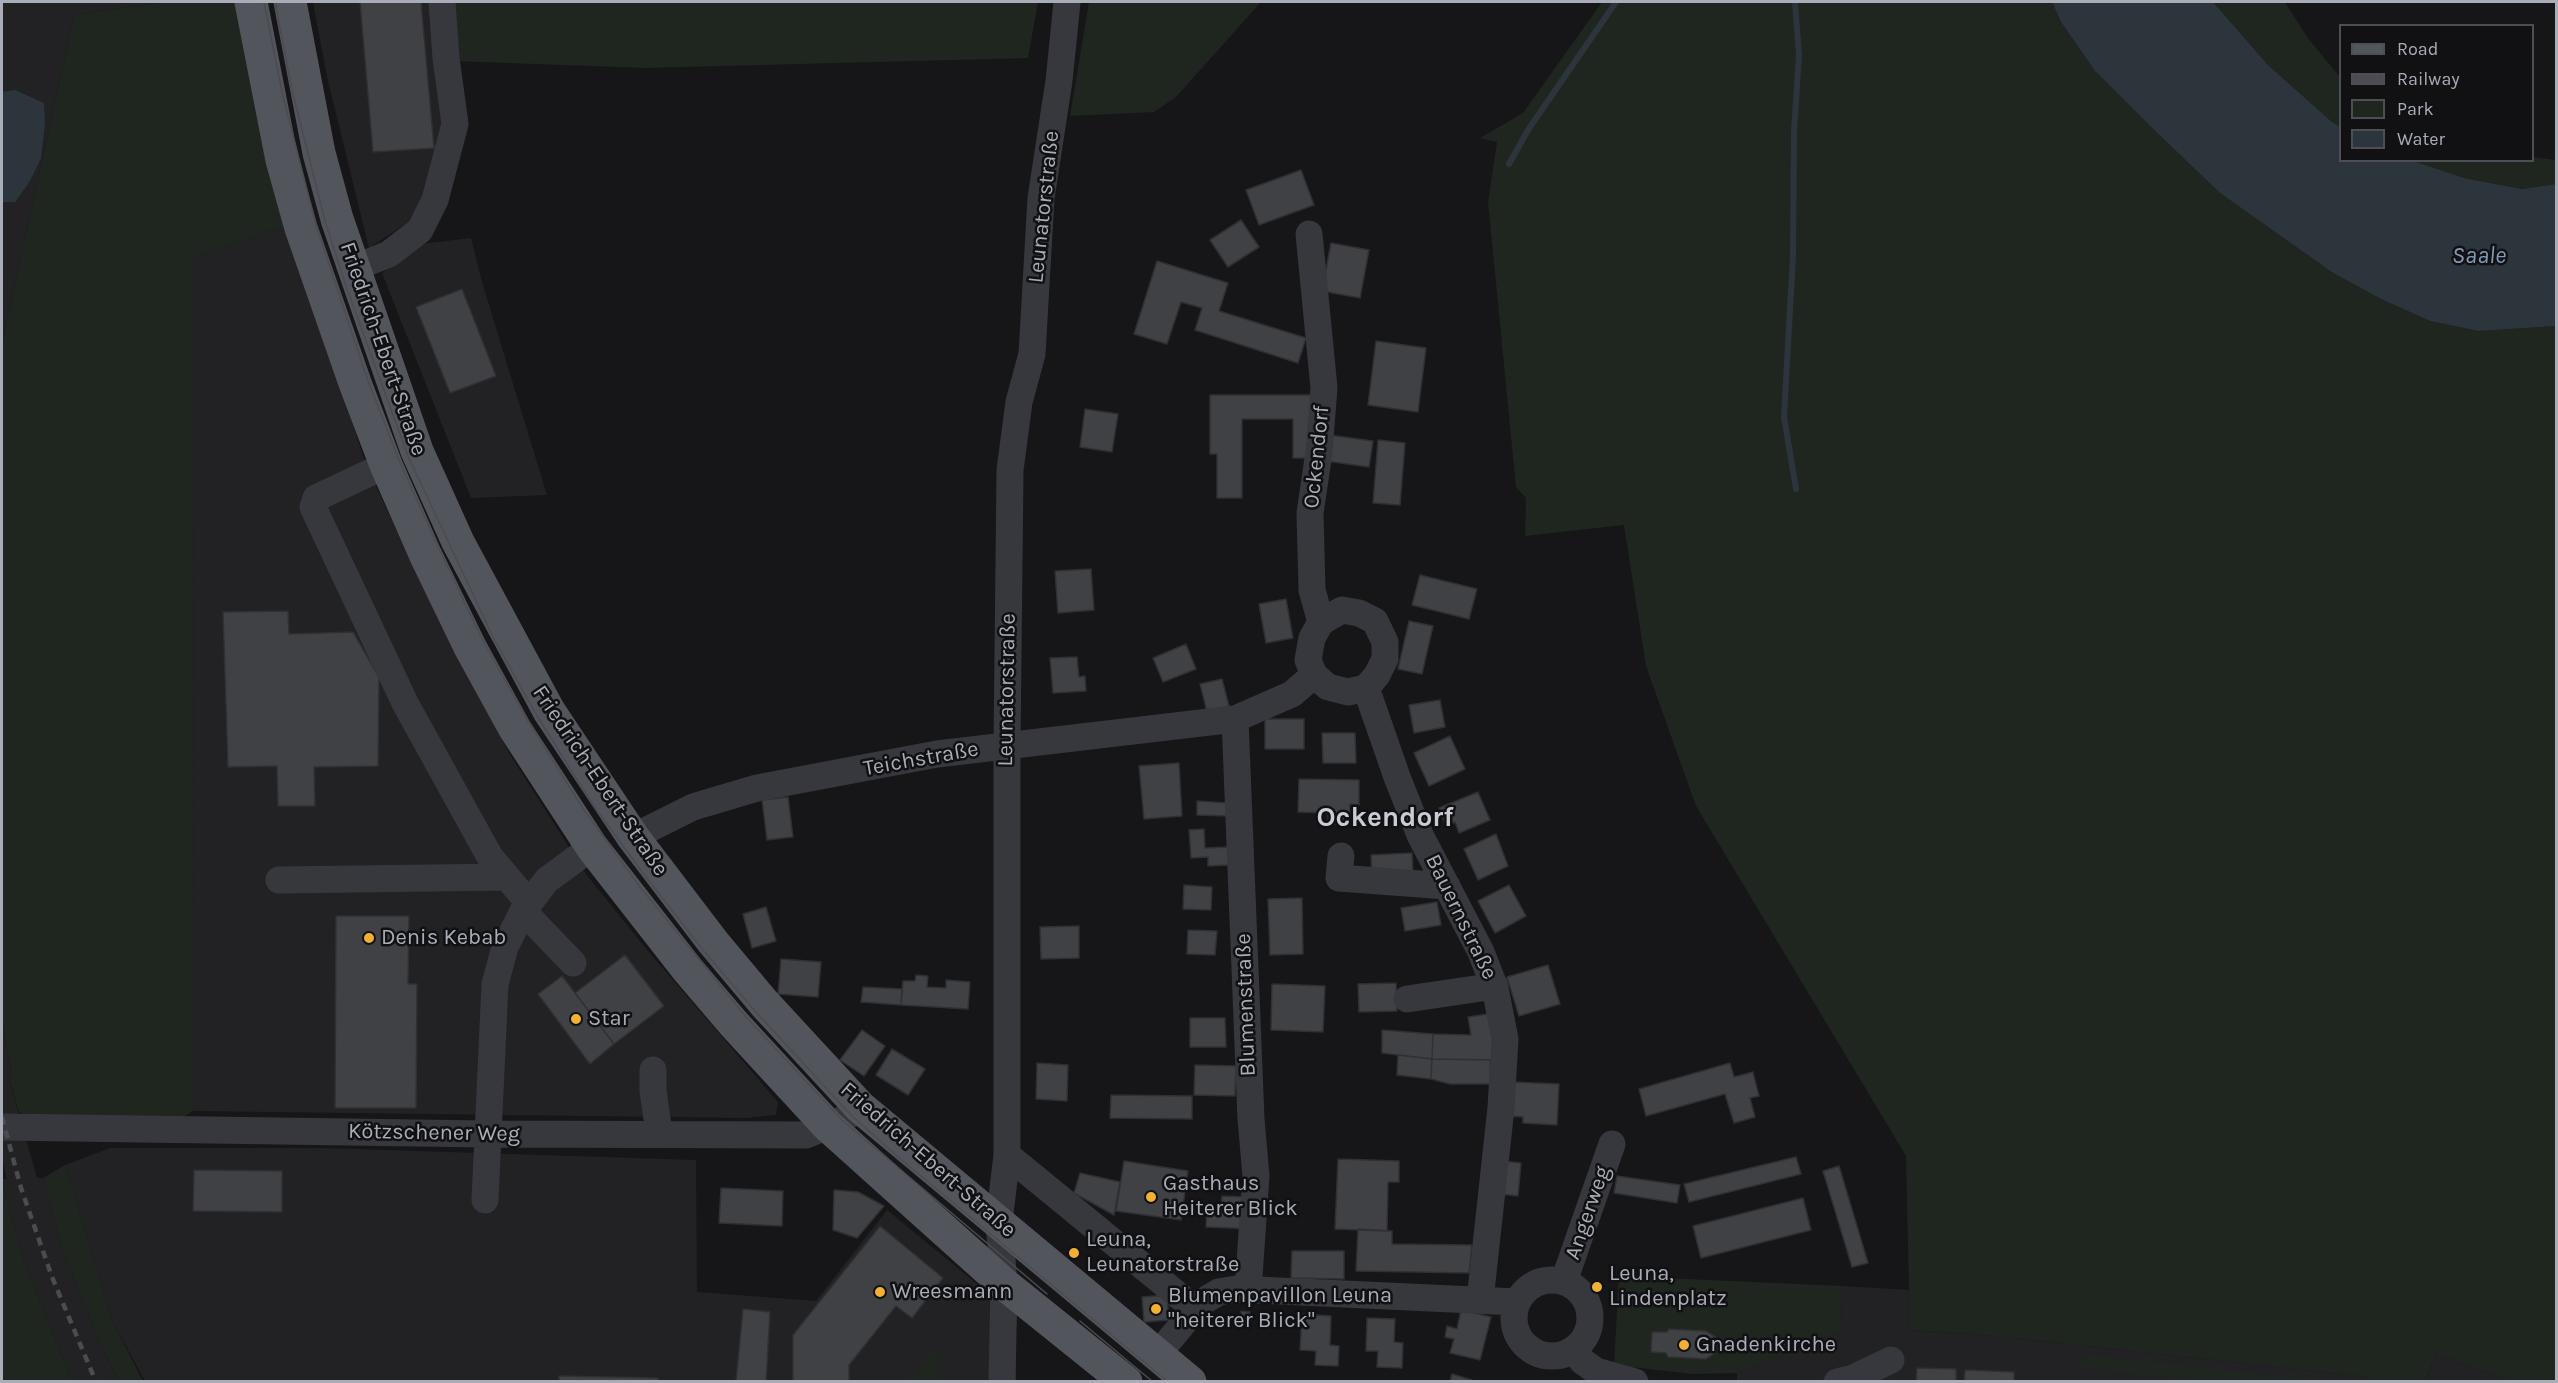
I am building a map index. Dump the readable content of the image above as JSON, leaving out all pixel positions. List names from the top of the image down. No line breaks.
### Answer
{"streets":{"main road":["Friedrich-Ebert-Straße"],"street":["Leunatorstraße","Ockendorf","Teichstraße","Bauernstraße","Blumenstraße","Kötzschener Weg","Angerweg"]},"crossings":[["Leunatorstraße","Friedrich-Ebert-Straße"],["Leunatorstraße","Teichstraße"],["Friedrich-Ebert-Straße","Teichstraße"],["Friedrich-Ebert-Straße","Kötzschener Weg"],["Ockendorf","Teichstraße"],["Ockendorf","Bauernstraße"],["Teichstraße","Bauernstraße"],["Teichstraße","Blumenstraße"]],"districts":["Ockendorf"],"water":["Saale"],"places":["Denis Kebab","Star","Gasthaus Heiterer Blick","Leuna, Leunatorstraße","Leuna, Lindenplatz","Wreesmann","Blumenpavillon Leuna \"heiterer Blick\"","Gnadenkirche"],"legend":["Road","Railway","Park","Water"]}
